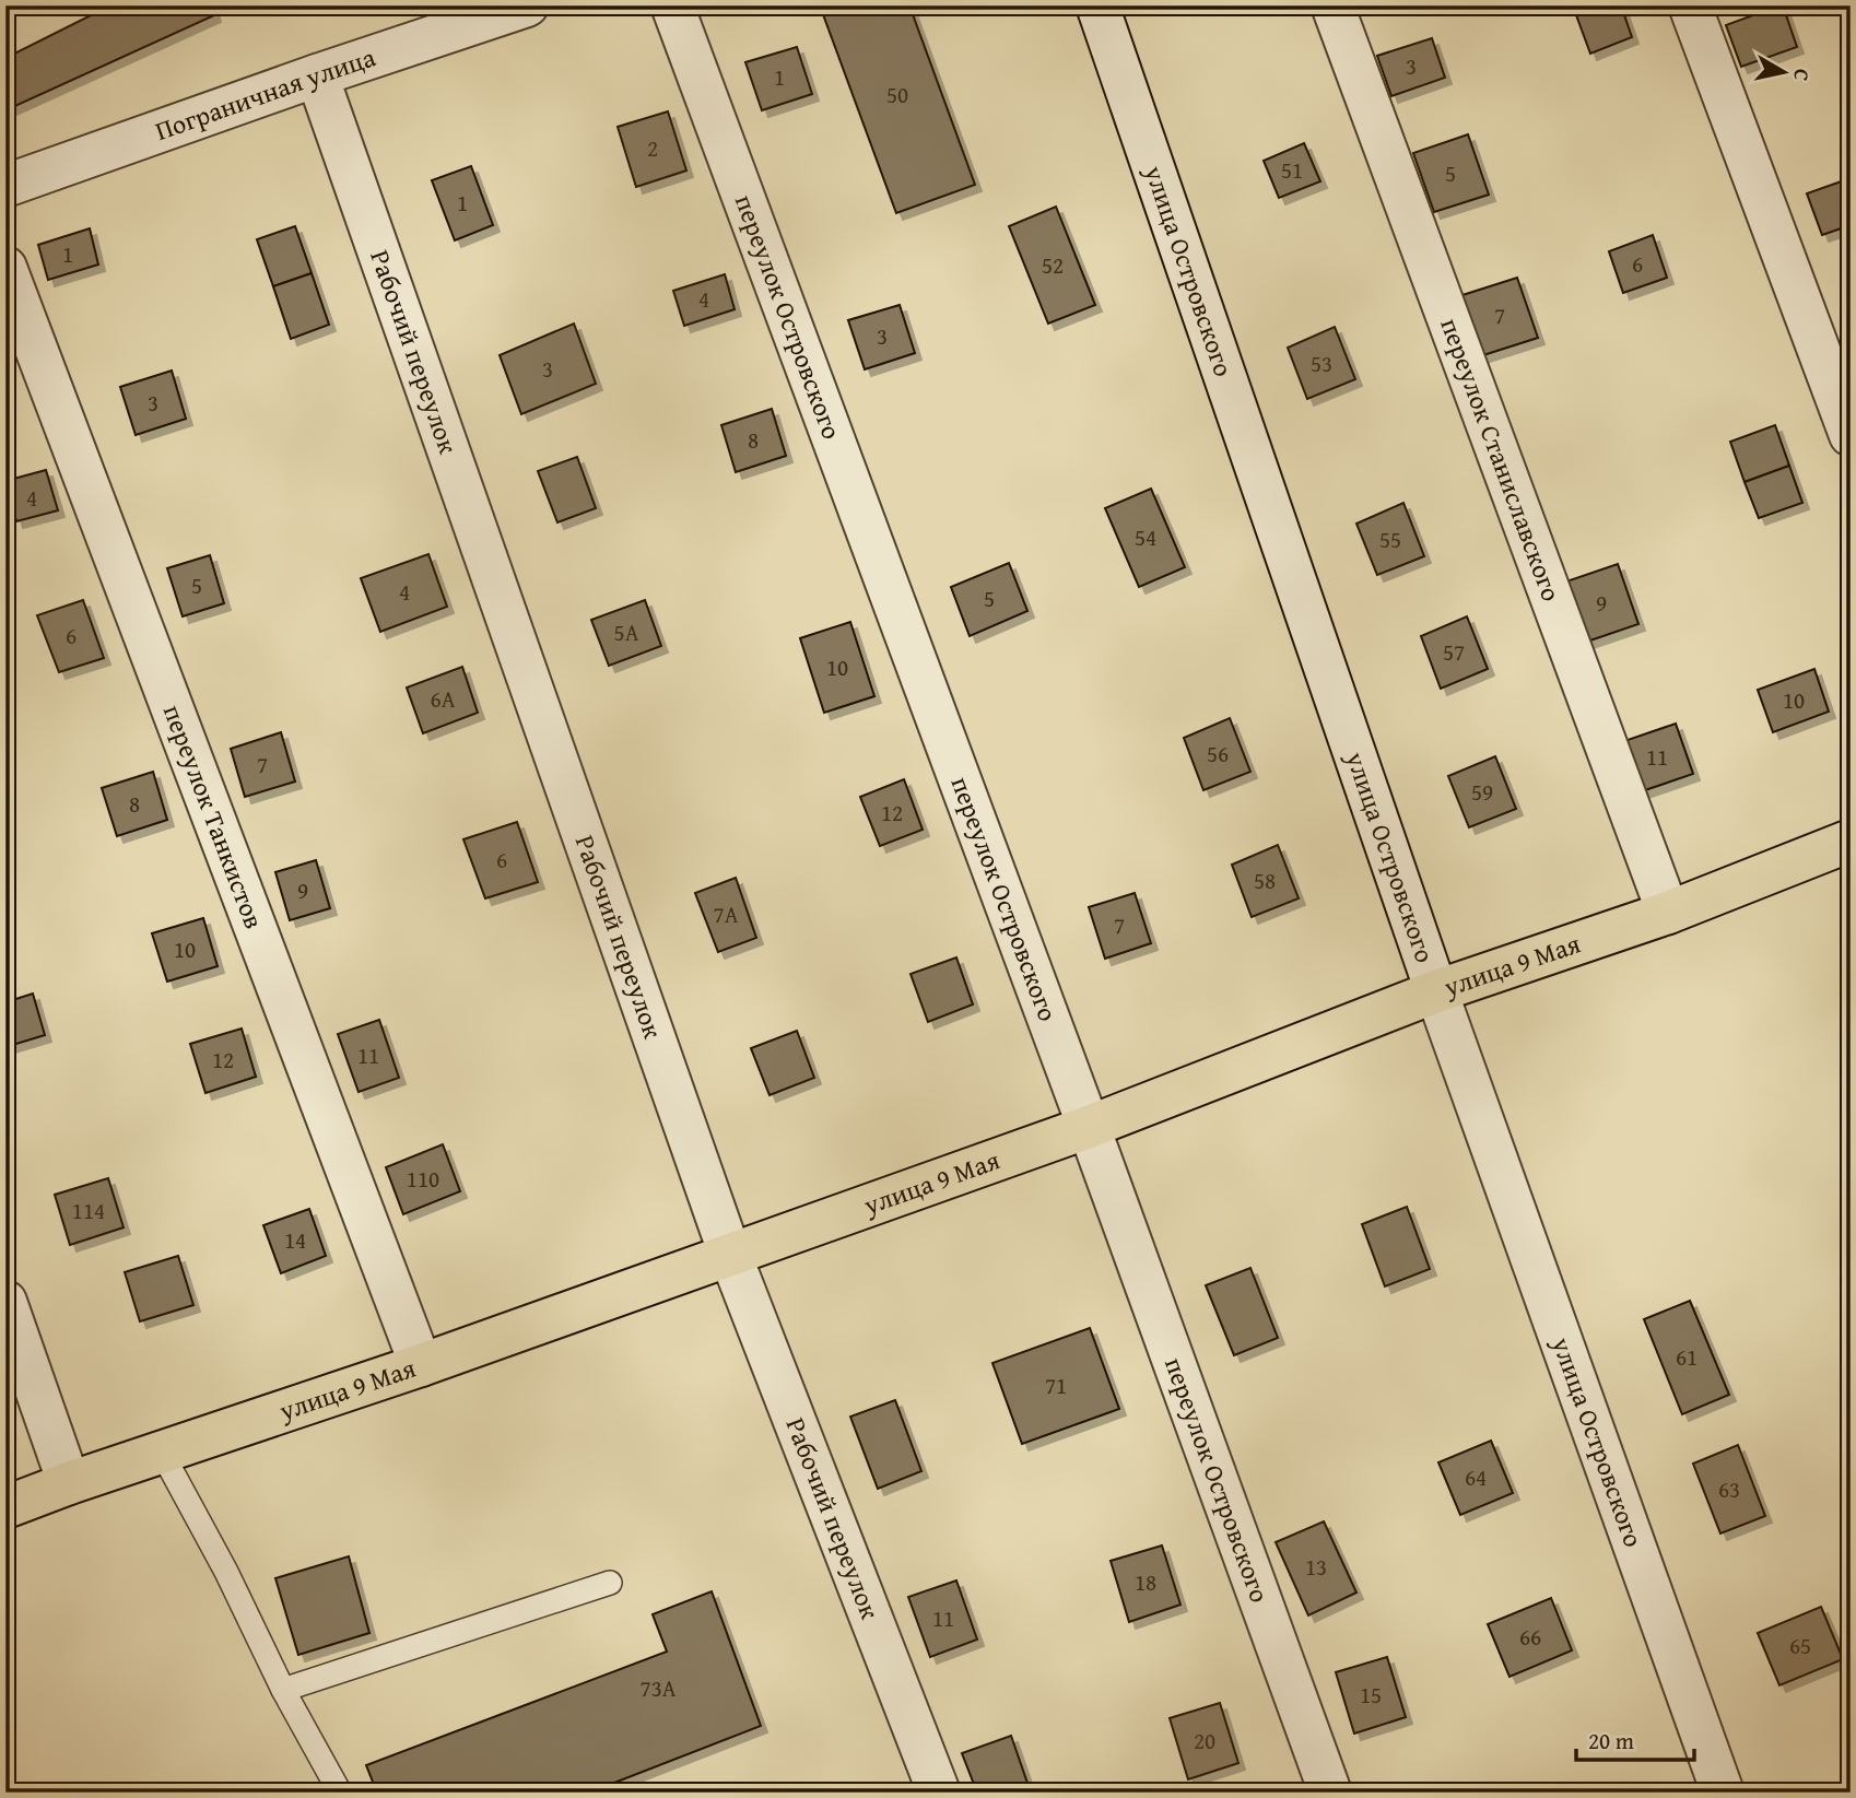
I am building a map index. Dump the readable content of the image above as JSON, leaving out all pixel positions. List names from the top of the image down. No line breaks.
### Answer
{"streets":{"main road":["улица 9 Мая"],"street":["Пограничная улица","улица Островского","переулок Островского","Рабочий переулок","переулок Станиславского","переулок Танкистов"]},"crossings":[["Пограничная улица","Рабочий переулок"],["улица Островского","улица 9 Мая"],["переулок Островского","улица 9 Мая"],["Рабочий переулок","улица 9 Мая"],["переулок Станиславского","улица 9 Мая"],["переулок Танкистов","улица 9 Мая"]],"house_numbers":["3","1","50","2","51","5","1","1","6","52","4","7","3","53","3","3","8","4","54","55","5","4","5","9","5А","6","57","10","6А","10","56","11","7","59","8","12","6","58","9","7А","7","10","11","12","110","114","14","61","71","64","63","13","18","11","66","65","73А","15","20"],"scale_bar":"20 m","north":"right"}
